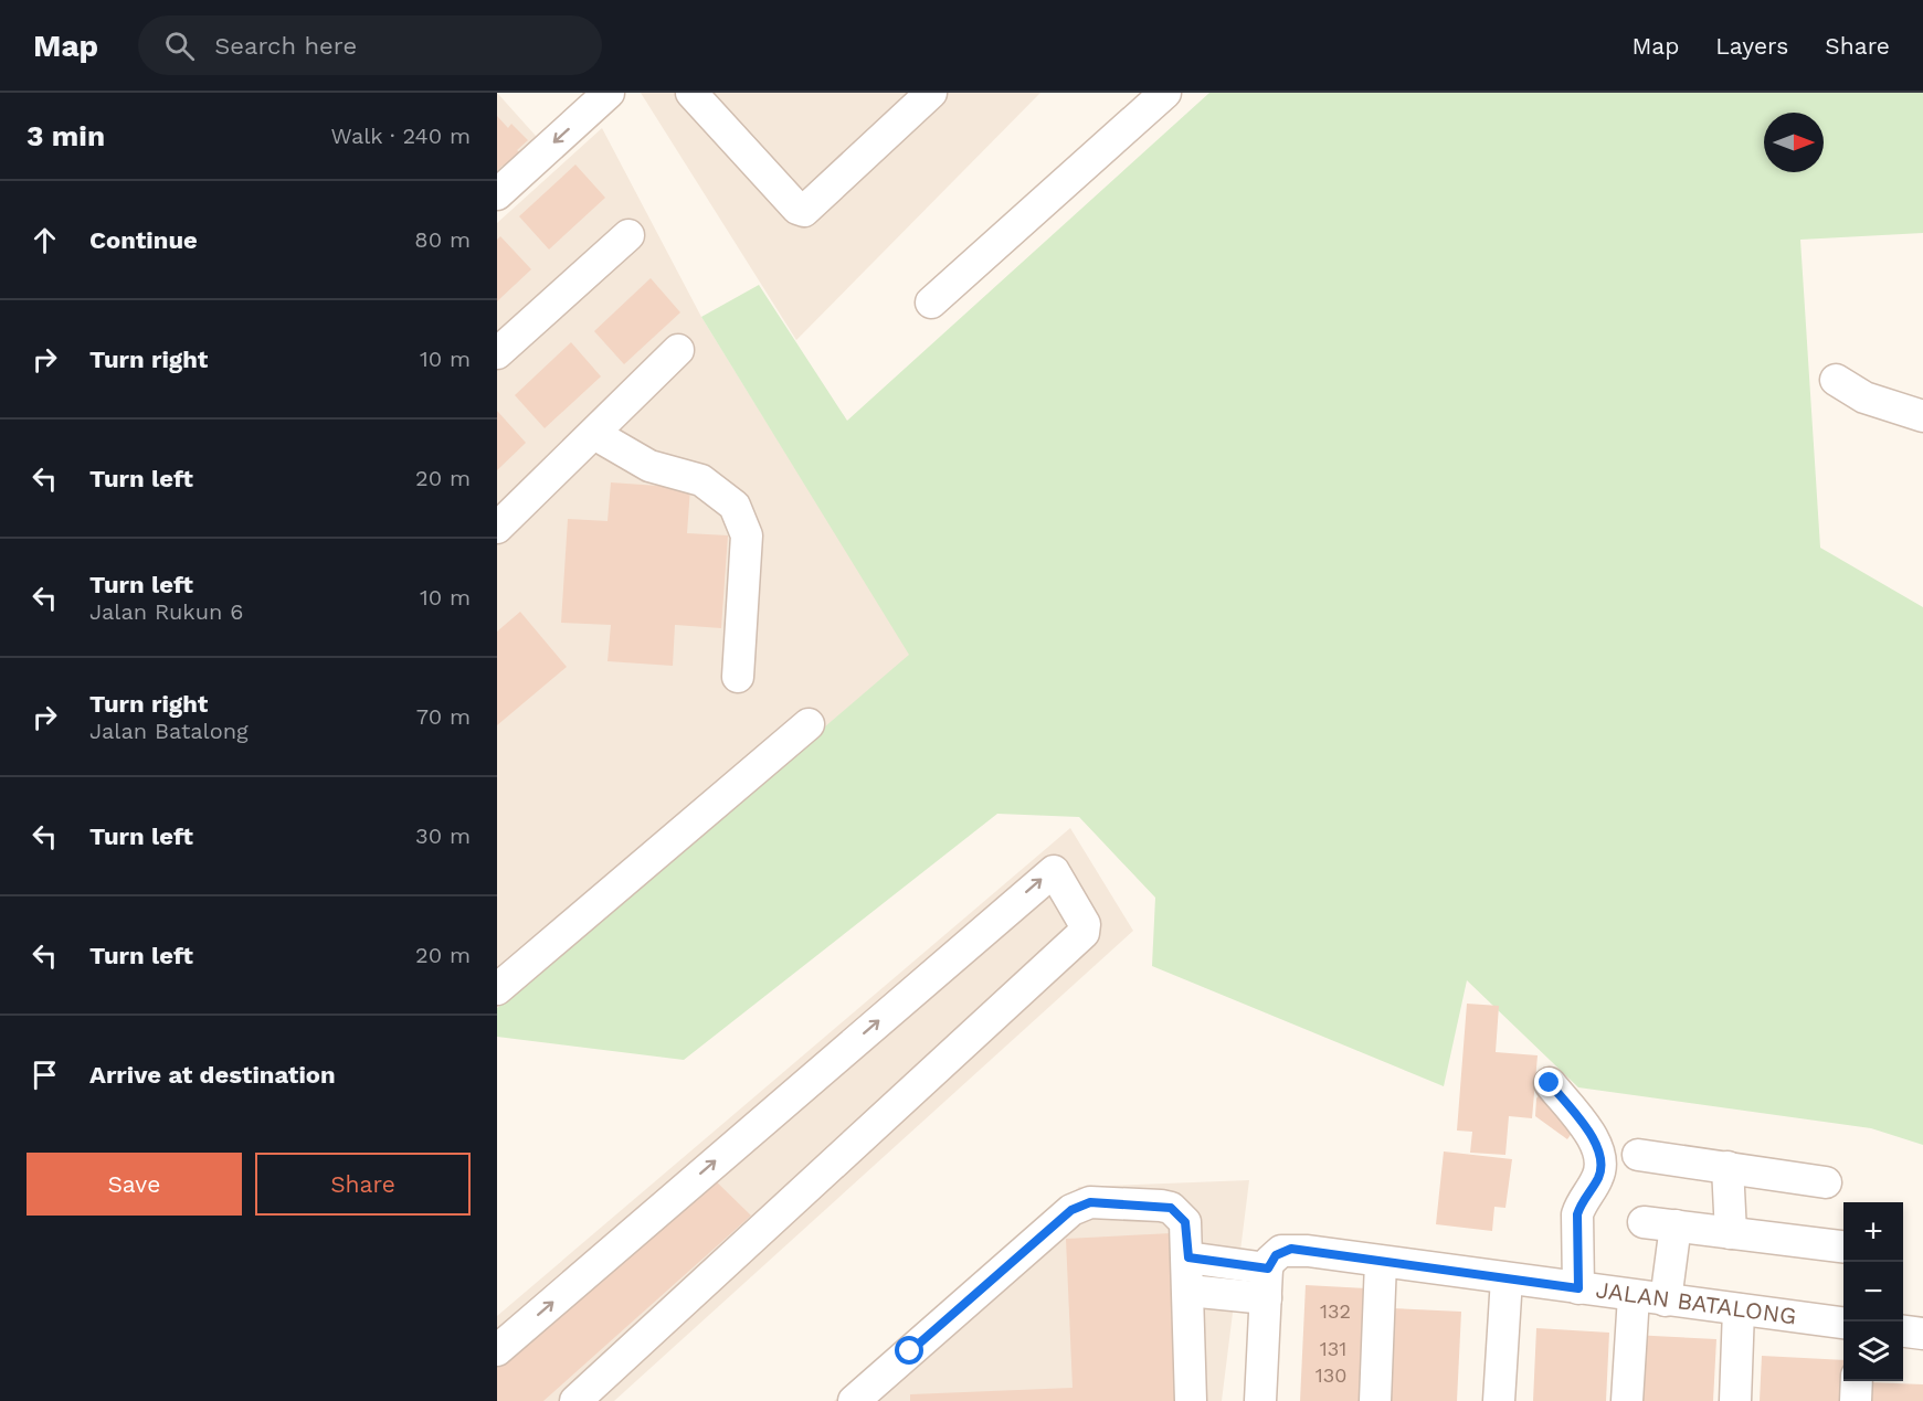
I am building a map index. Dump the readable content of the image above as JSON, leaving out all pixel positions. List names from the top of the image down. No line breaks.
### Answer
{"streets":{"street":["JALAN BATALONG"]},"house_numbers":["132","131","130"],"north":"right","page":{"header":"Map","search":"Search here","nav":["Map","Layers","Share"],"heading":["3 min","Walk · 240 m"],"list":[["Continue","80 m"],["Turn right","10 m"],["Turn left","20 m"],["Turn left","Jalan Rukun 6","10 m"],["Turn right","Jalan Batalong","70 m"],["Turn left","30 m"],["Turn left","20 m"],"Arrive at destination"],"buttons":["Save","Share"],"map_buttons":["+","−"]}}
